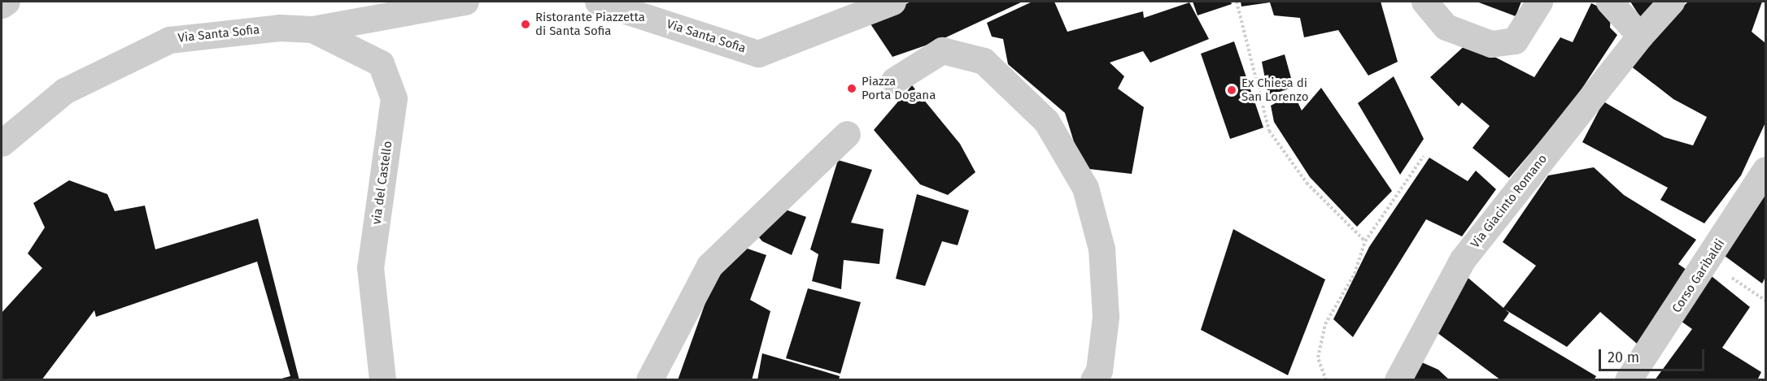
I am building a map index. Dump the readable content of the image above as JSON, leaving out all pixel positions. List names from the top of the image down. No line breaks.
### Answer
{"streets":{"street":["Via Santa Sofia","via del Castello","Via Giacinto Romano","Corso Garibaldi"]},"crossings":[["Via Santa Sofia","via del Castello"]],"places":["Ristorante Piazzetta di Santa Sofia","Piazza Porta Dogana","Ex Chiesa di San Lorenzo"],"scale_bar":"20 m"}
